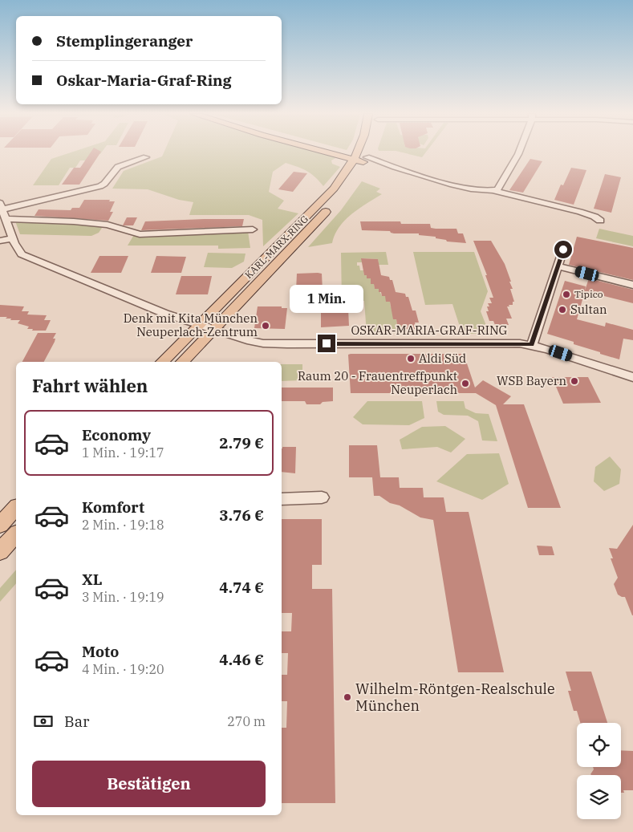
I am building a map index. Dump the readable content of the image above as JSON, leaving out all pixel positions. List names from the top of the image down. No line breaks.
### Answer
{"streets":{"main road":["KARL-MARX-RING"],"street":["OSKAR-MARIA-GRAF-RING"]},"crossings":[["KARL-MARX-RING","OSKAR-MARIA-GRAF-RING"]],"places":["Tipico","Sultan","Denk mit Kita München Neuperlach-Zentrum","Aldi Süd","WSB Bayern","Raum 20 - Frauentreffpunkt Neuperlach","Wilhelm-Röntgen-Realschule München"],"page":{"banner":["Stemplingeranger","Oskar-Maria-Graf-Ring"],"bubble":"1 Min.","heading":"Fahrt wählen","list":[{"name":"Economy","note":"1 Min. · 19:17","value":"2.79 €"},{"name":"Komfort","note":"2 Min. · 19:18","value":"3.76 €"},{"name":"XL","note":"3 Min. · 19:19","value":"4.74 €"},{"name":"Moto","note":"4 Min. · 19:20","value":"4.46 €"}],"pay":["Bar","270 m"],"buttons":"Bestätigen"}}
